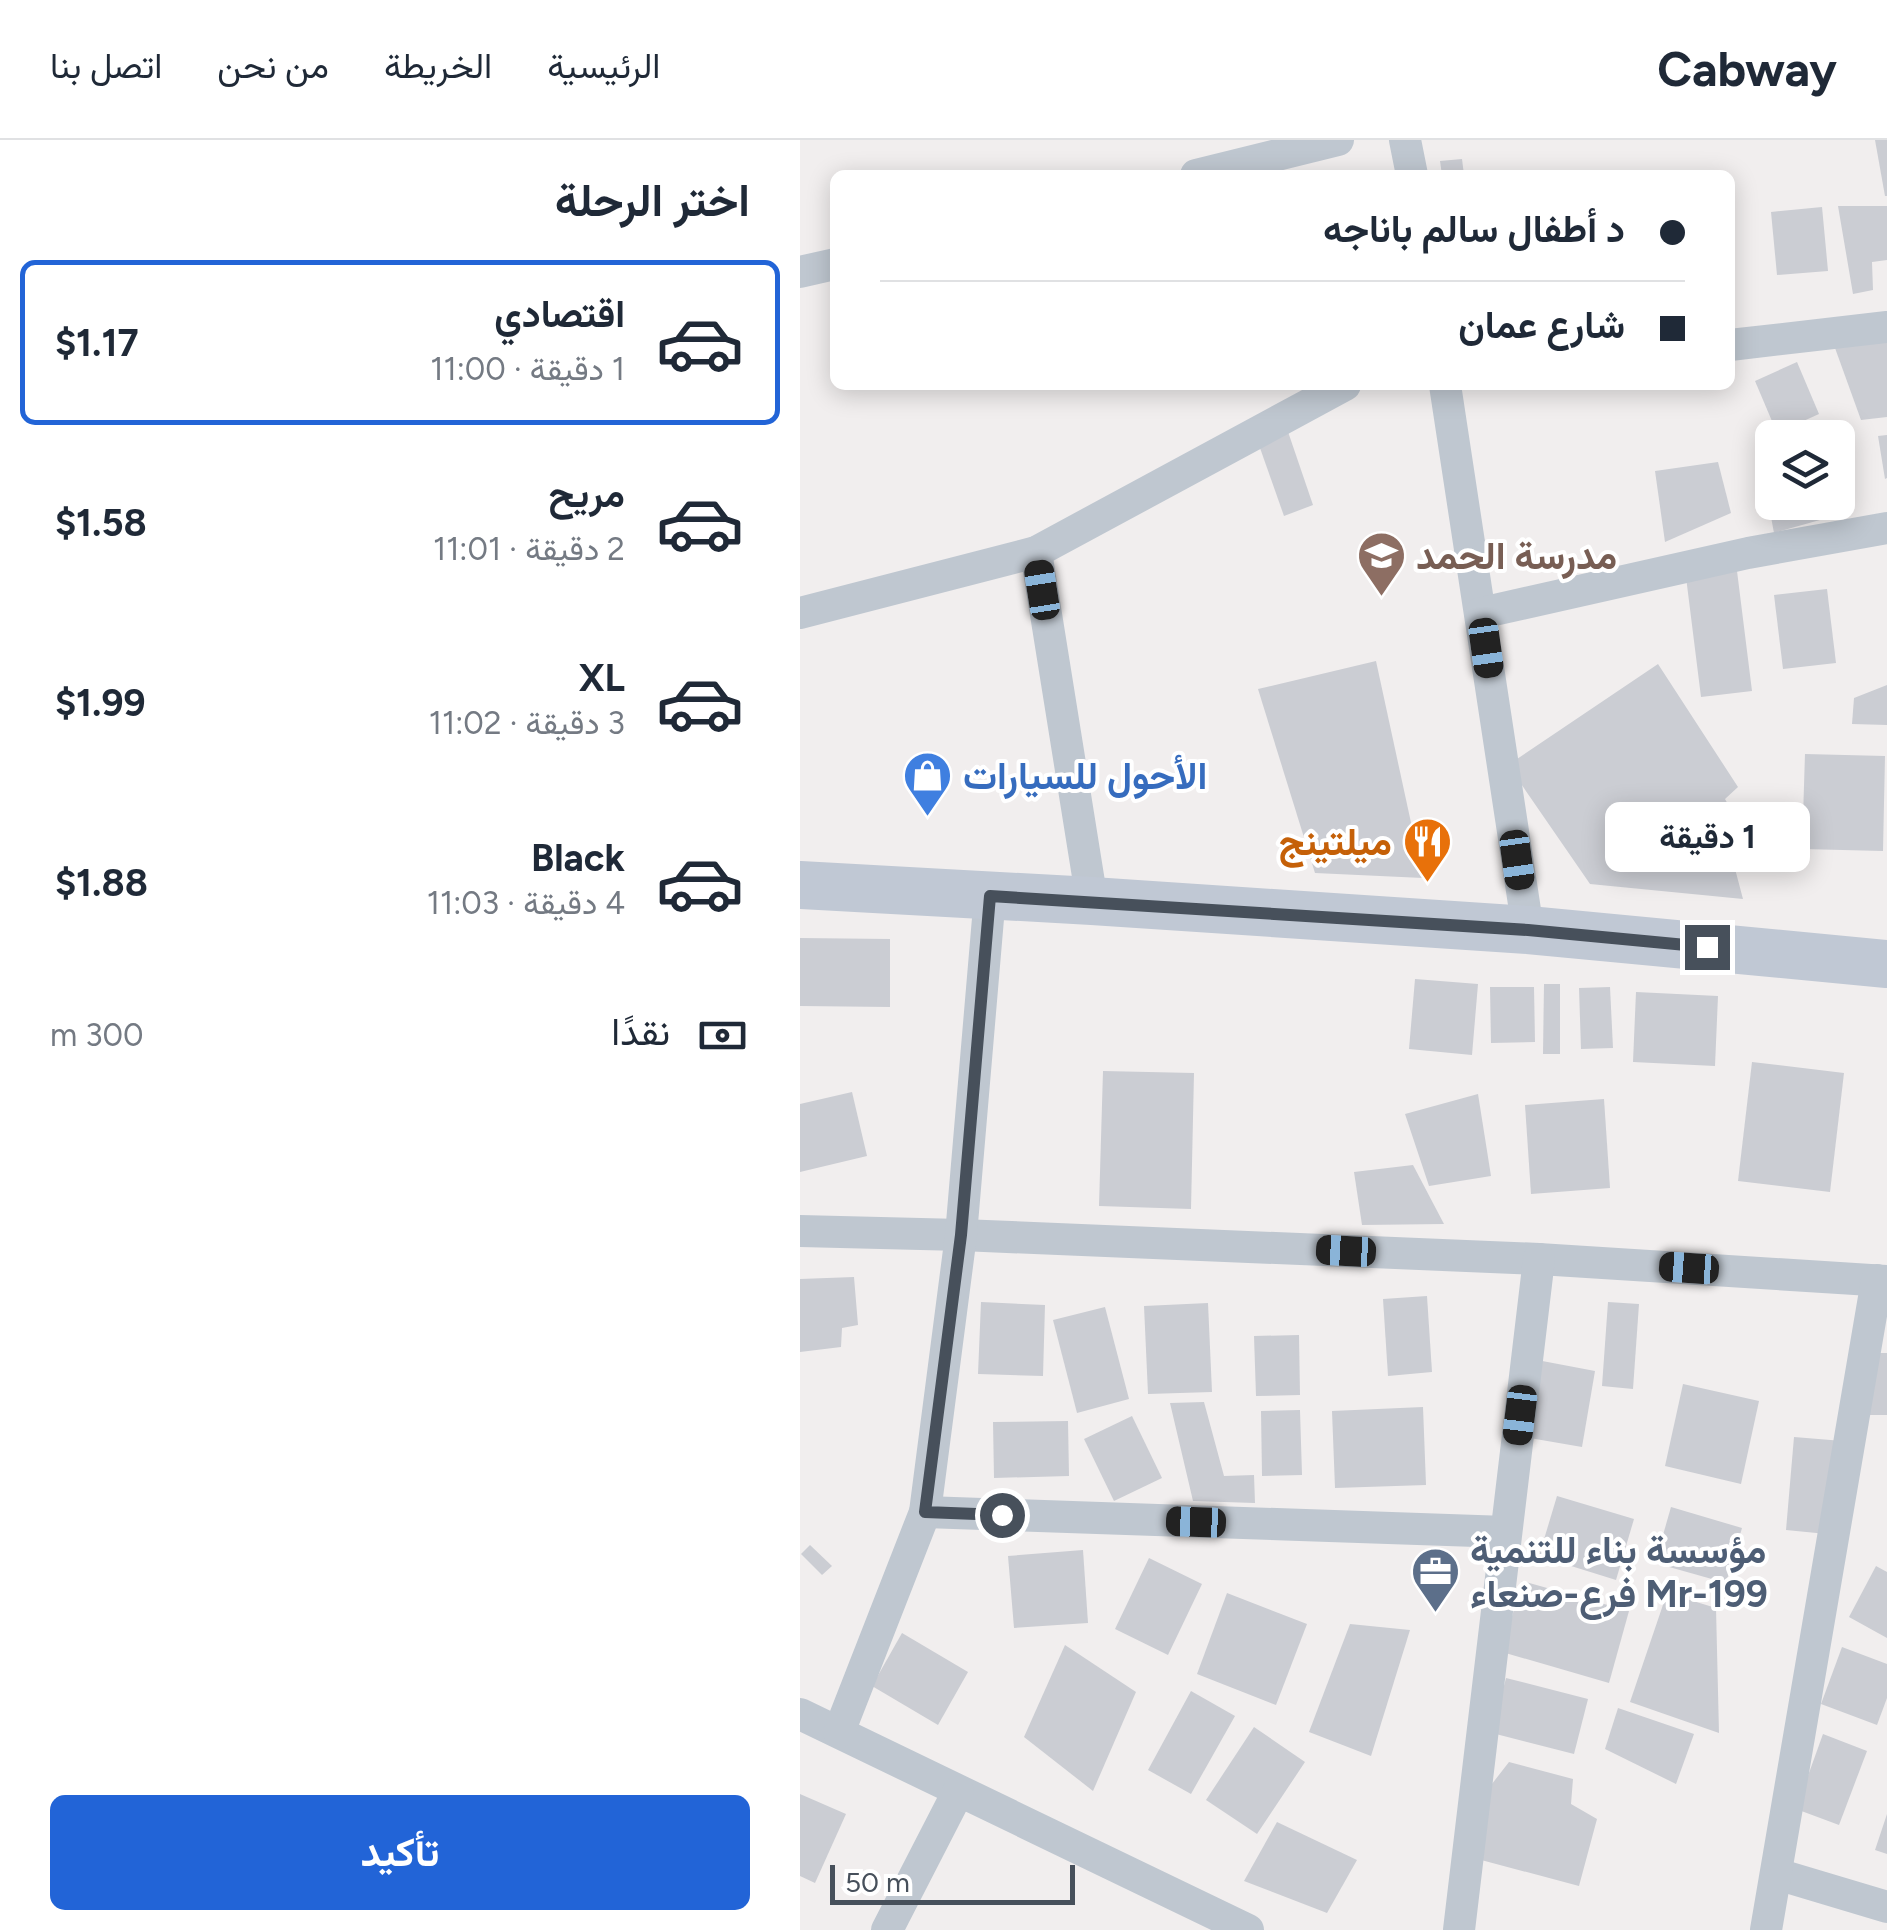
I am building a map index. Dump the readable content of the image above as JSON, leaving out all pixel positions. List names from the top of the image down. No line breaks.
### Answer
{"places":{"school or university":["مدرسة الحمد"],"shop":["الأحول للسيارات"],"restaurant":["ميلتينج"],"office":["مؤسسة بناء للتنمية فرع-صنعاء Mr-199"]},"scale_bar":"50 m","page":{"header":"Cabway","nav":["الرئيسية","الخريطة","من نحن","اتصل بنا"],"heading":"اختر الرحلة","banner":["د أطفال سالم باناجه","شارع عمان"],"list":[{"name":"اقتصادي","note":"1 دقيقة · 11:00","value":"$1.17"},{"name":"مريح","note":"2 دقيقة · 11:01","value":"$1.58"},{"name":"XL","note":"3 دقيقة · 11:02","value":"$1.99"},{"name":"Black","note":"4 دقيقة · 11:03","value":"$1.88"}],"bubble":"1 دقيقة","pay":["نقدًا","300 m"],"buttons":"تأكيد","scale":"50 m"}}
